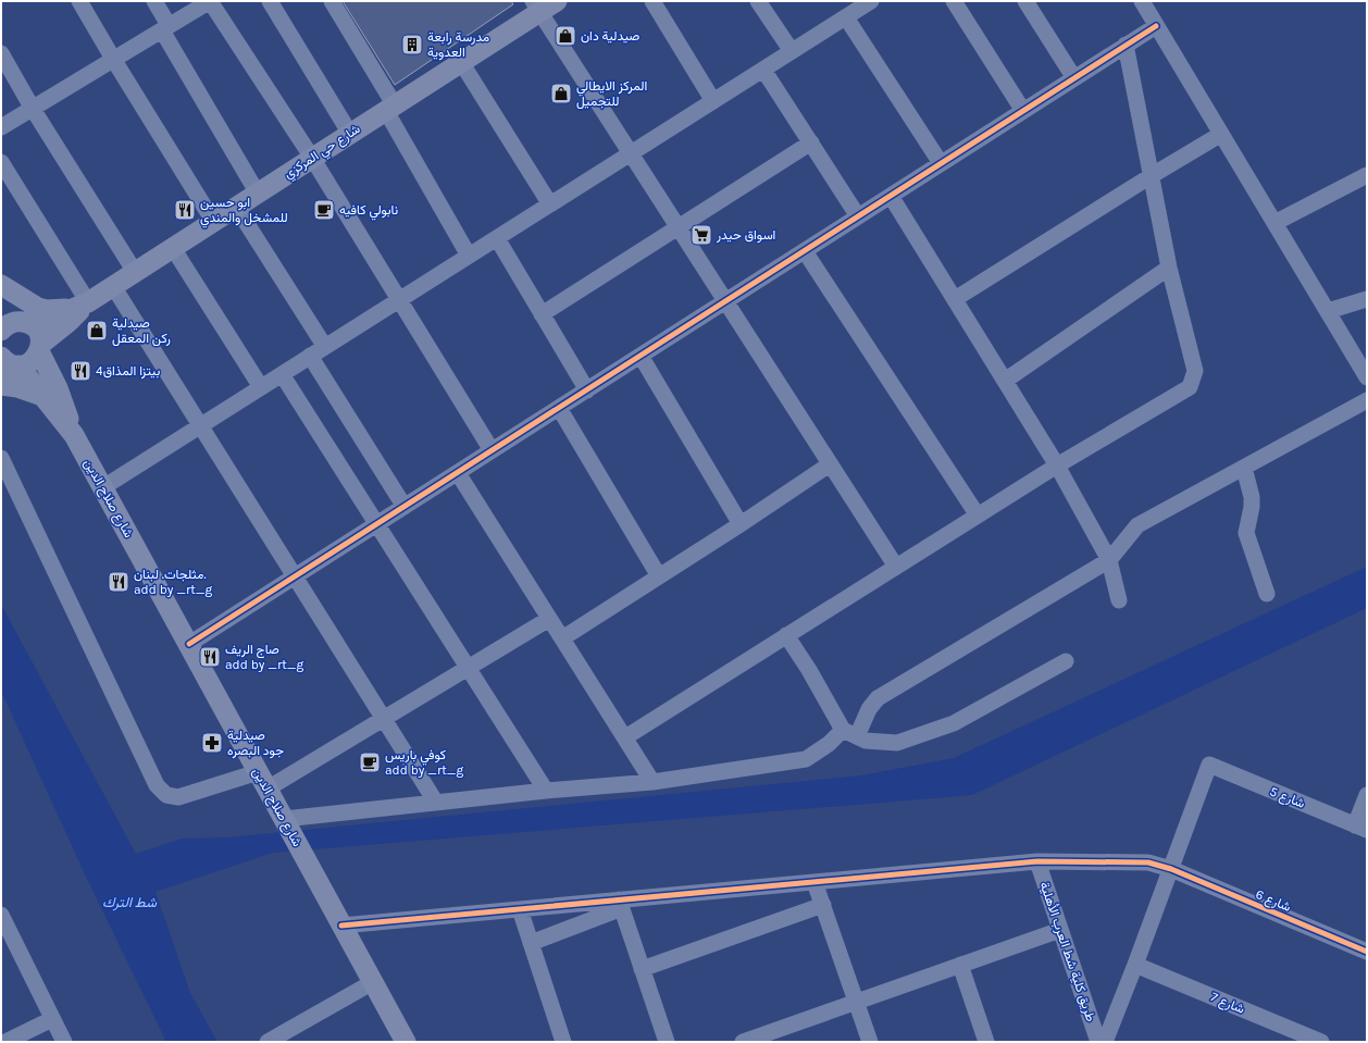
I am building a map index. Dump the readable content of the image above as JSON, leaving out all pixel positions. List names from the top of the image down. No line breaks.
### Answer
{"streets":{"main road":["شارع حي المركزي","شارع صلاح الدين"],"street":["شارع 5","شارع 6","طريق كلية شط العرب الأهلية","شارع 7"]},"crossings":[["شارع حي المركزي","شارع صلاح الدين"],["شارع صلاح الدين","شارع 6"],["شارع 5","طريق كلية شط العرب الأهلية"],["شارع 6","طريق كلية شط العرب الأهلية"],["طريق كلية شط العرب الأهلية","شارع 7"]],"water":["شط الترك"],"places":{"shop":["صيدلية دان","المركز الايطالي للتجميل","صيدلية ركن المعقل"],"building":["مدرسة رابعة العدوية"],"restaurant":["ابو حسين للمشخل والمندي","بيتزا المذاق4","مثلجات. لبنان. add by _rt_g","صاج الريف add by _rt_g"],"cafe":["نابولي كافيه","كوفي باريس add by _rt_g"],"supermarket":["اسواق حيدر"],"pharmacy":["صيدلية جود البصره"]}}
